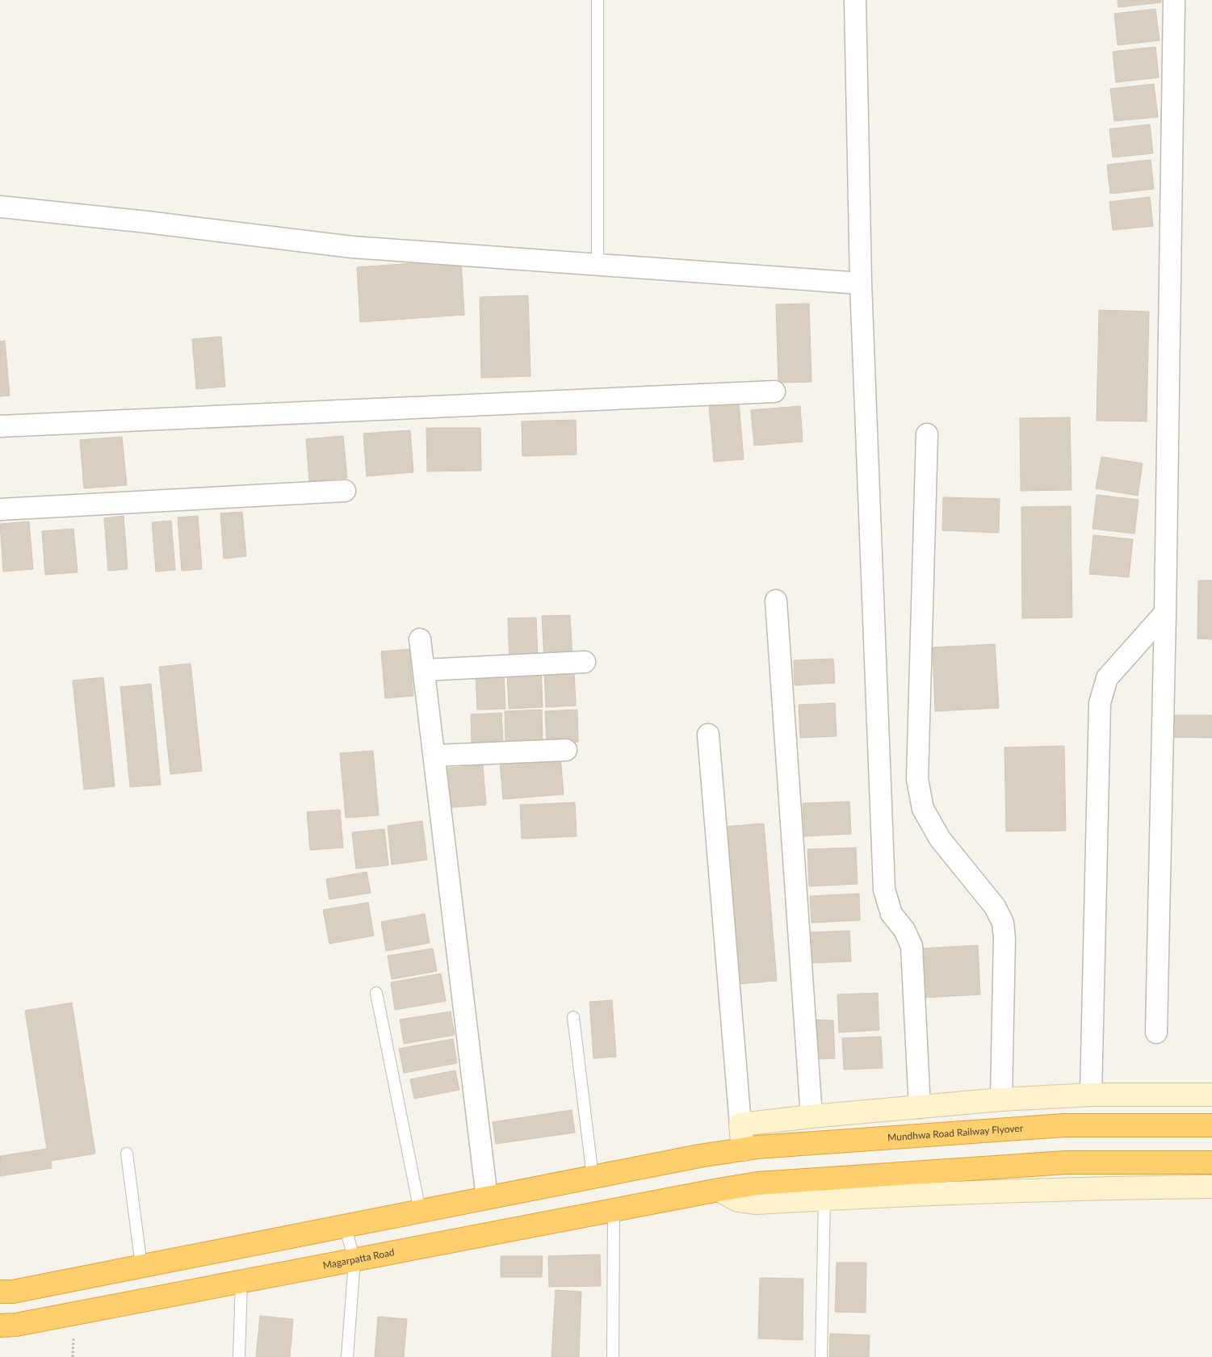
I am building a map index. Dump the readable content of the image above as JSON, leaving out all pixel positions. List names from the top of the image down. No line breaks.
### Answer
{"streets":{"highway":["Mundhwa Road Railway Flyover","Magarpatta Road"]}}
